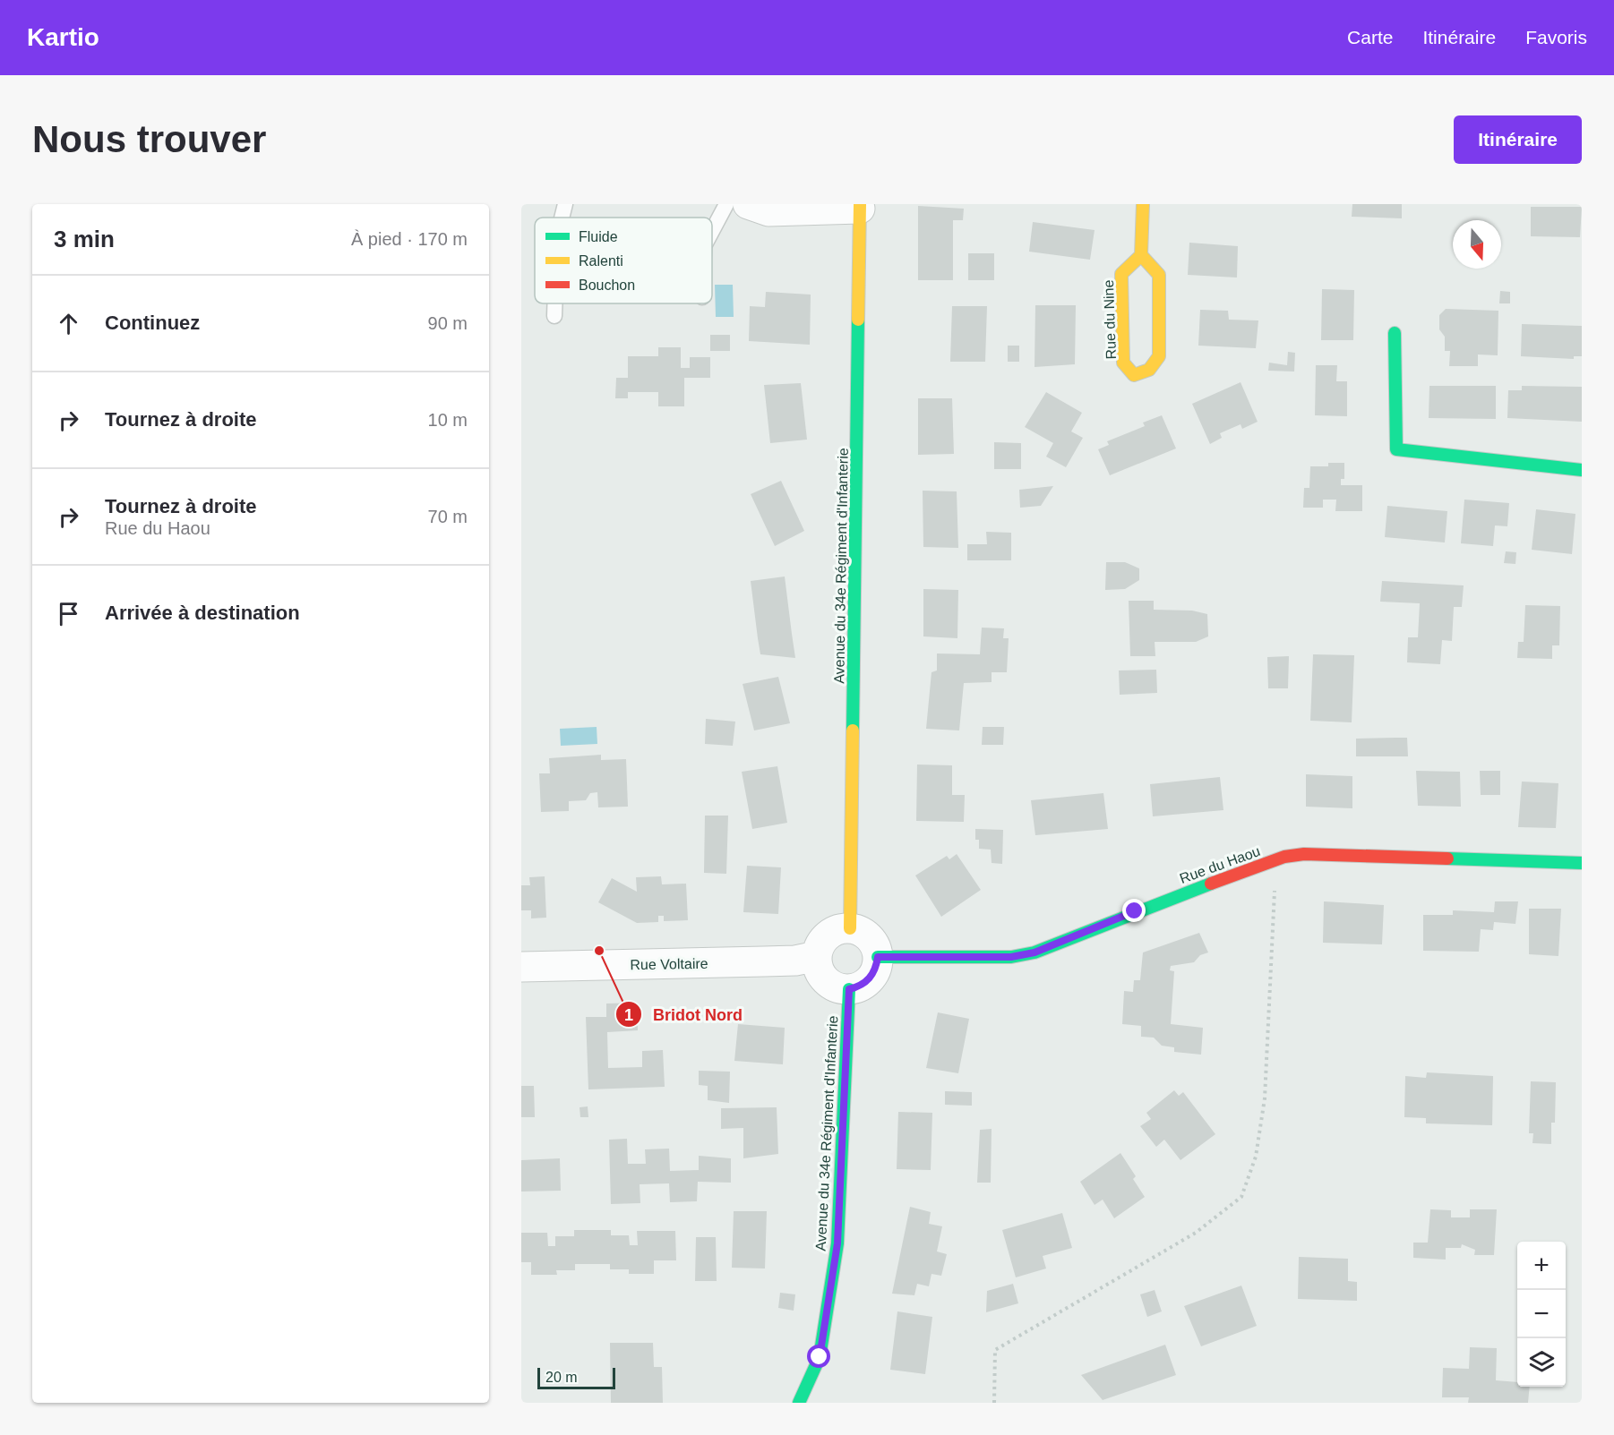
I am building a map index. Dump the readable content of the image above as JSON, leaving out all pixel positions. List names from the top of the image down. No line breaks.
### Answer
{"streets":{"street":["Rue du Nine","Avenue du 34e Régiment d'Infanterie","Rue du Haou","Rue Voltaire"]},"crossings":[["Avenue du 34e Régiment d'Infanterie","Rue du Haou"],["Avenue du 34e Régiment d'Infanterie","Rue Voltaire"],["Rue du Haou","Rue Voltaire"]],"places":["Bridot Nord"],"legend":["Fluide","Ralenti","Bouchon"],"scale_bar":"20 m","north":"bottom","page":{"header":"Kartio","nav":["Carte","Itinéraire","Favoris"],"buttons":"Itinéraire","title":"Nous trouver","heading":["3 min","À pied · 170 m"],"list":[["Continuez","90 m"],["Tournez à droite","10 m"],["Tournez à droite","Rue du Haou","70 m"],"Arrivée à destination"],"map_buttons":["+","−"],"scale":"20 m"}}
